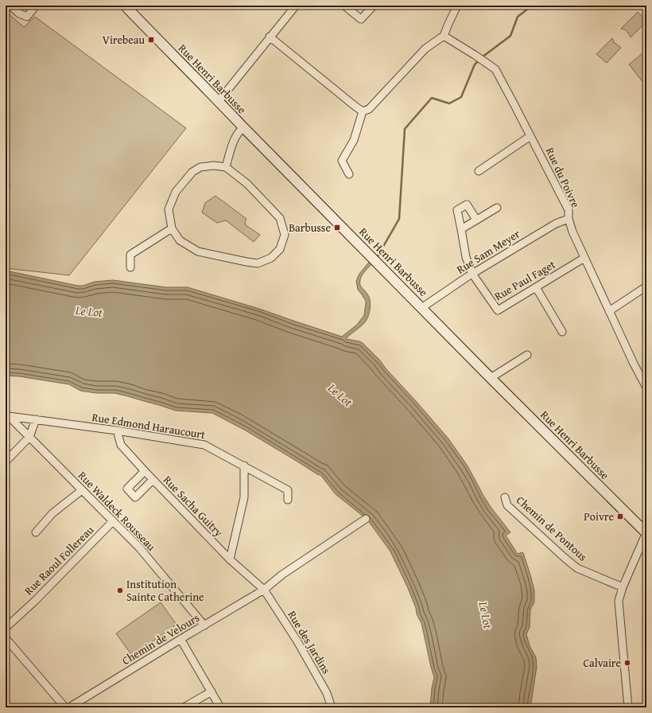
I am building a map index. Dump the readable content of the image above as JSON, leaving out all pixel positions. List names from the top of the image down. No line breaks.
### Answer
{"streets":{"main road":["Rue Henri Barbusse"],"street":["Rue du Poivre","Rue Sam Meyer","Rue Paul Faget","Rue Edmond Haraucourt","Rue Sacha Guitry","Rue Waldeck Rousseau","Chemin de Pontous","Rue Raoul Follereau","Chemin de Velours","Rue des Jardins"]},"crossings":[["Rue Henri Barbusse","Rue Sam Meyer"],["Rue du Poivre","Rue Sam Meyer"],["Rue du Poivre","Rue Paul Faget"],["Rue Sam Meyer","Rue Paul Faget"],["Rue Edmond Haraucourt","Rue Sacha Guitry"],["Rue Edmond Haraucourt","Rue Waldeck Rousseau"],["Rue Sacha Guitry","Chemin de Velours"],["Rue Sacha Guitry","Rue des Jardins"],["Rue Waldeck Rousseau","Rue Raoul Follereau"],["Rue Waldeck Rousseau","Chemin de Velours"],["Chemin de Velours","Rue des Jardins"]],"water":["Le Lot"],"places":{"transit":["Virebeau","Barbusse","Poivre"],"other":["Institution Sainte Catherine","Calvaire"]}}
